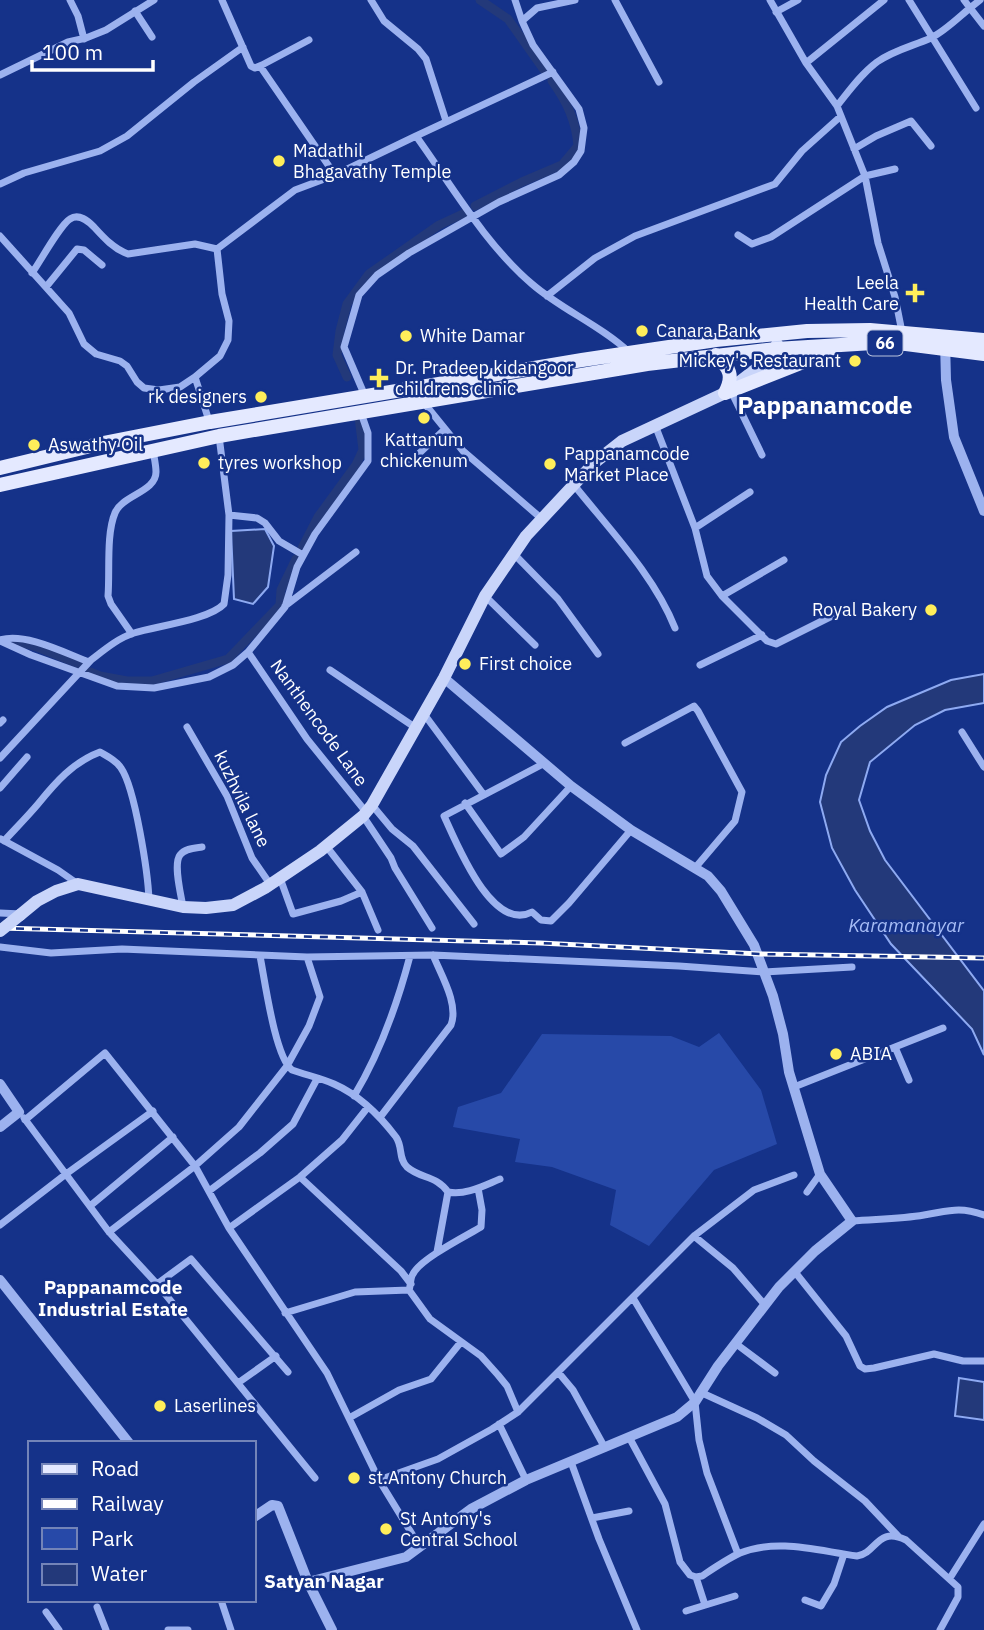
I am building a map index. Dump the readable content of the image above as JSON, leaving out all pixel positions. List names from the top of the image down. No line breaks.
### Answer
{"streets":{"main road":["66"],"street":["Nanthencode Lane","kuzhvila lane"]},"districts":["Pappanamcode","Pappanamcode Industrial Estate","Satyan Nagar"],"water":["Karamanayar"],"places":{"other":["Madathil Bhagavathy Temple","Canara Bank","White Damar","Mickey's Restaurant","rk designers","Kattanum chickenum","Aswathy Oil","tyres workshop","Pappanamcode Market Place","Royal Bakery","First choice","ABIA","Laserlines","st.Antony Church","St Antony's Central School"],"health":["Leela Health Care","Dr. Pradeep kidangoor childrens clinic"]},"legend":["Road","Railway","Park","Water"],"scale_bar":"100 m"}
